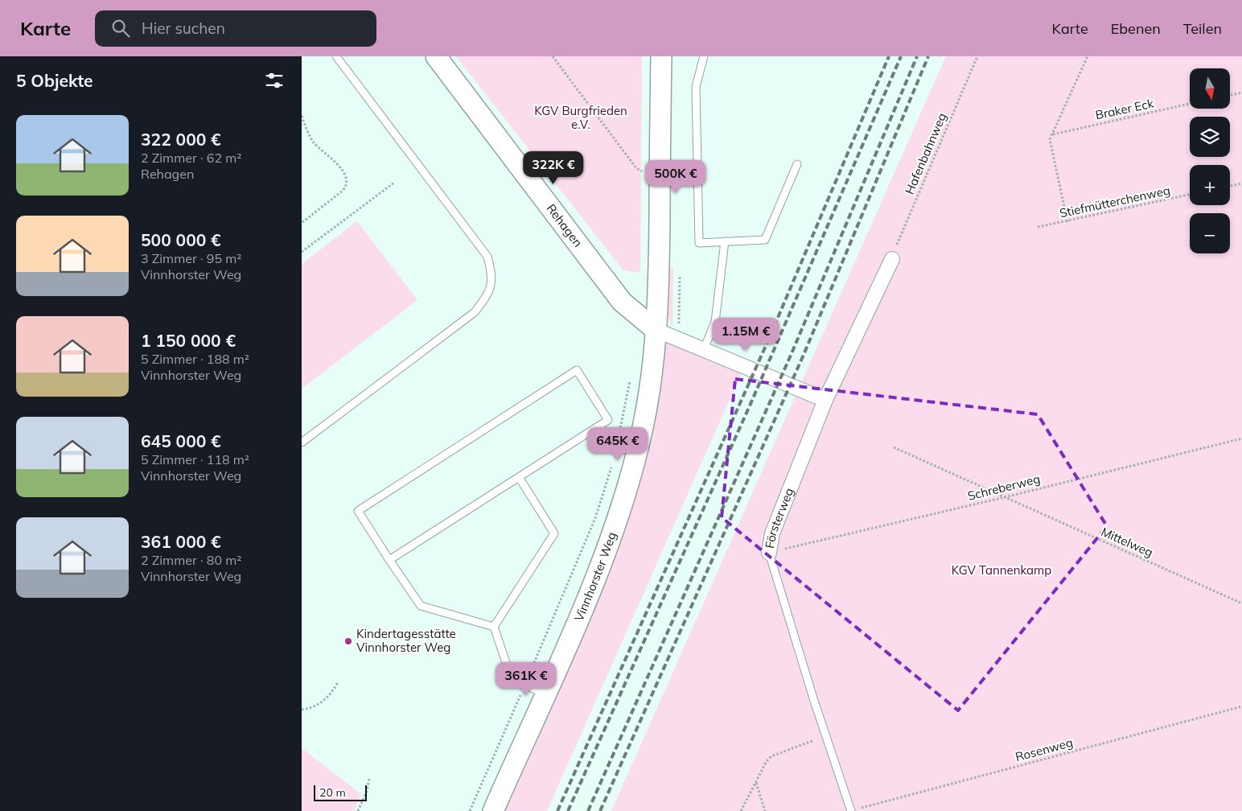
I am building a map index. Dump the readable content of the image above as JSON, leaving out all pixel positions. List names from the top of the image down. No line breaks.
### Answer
{"streets":{"street":["Rehagen","Försterweg","Vinnhorster Weg"],"path":["Braker Eck","Hafenbahnweg","Stiefmütterchenweg","Schreberweg","Mittelweg","Rosenweg"]},"crossings":[["Hafenbahnweg","Försterweg"],["Rehagen","Vinnhorster Weg"],["Schreberweg","Försterweg"],["Schreberweg","Mittelweg"],["Försterweg","Rosenweg"]],"parks":["KGV Burgfrieden e.V.","KGV Tannenkamp"],"places":["Kindertagesstätte Vinnhorster Weg"],"scale_bar":"20 m","north":"bottom","page":{"header":"Karte","search":"Hier suchen","nav":["Karte","Ebenen","Teilen"],"heading":"5 Objekte","map_buttons":["+","−"],"list":[{"name":"322 000 €","note":"2 Zimmer · 62 m² · Rehagen"},{"name":"500 000 €","note":"3 Zimmer · 95 m² · Vinnhorster Weg"},{"name":"1 150 000 €","note":"5 Zimmer · 188 m² · Vinnhorster Weg"},{"name":"645 000 €","note":"5 Zimmer · 118 m² · Vinnhorster Weg"},{"name":"361 000 €","note":"2 Zimmer · 80 m² · Vinnhorster Weg"}],"price":["322K €","500K €","1.15M €","645K €","361K €"],"scale":"20 m"}}
